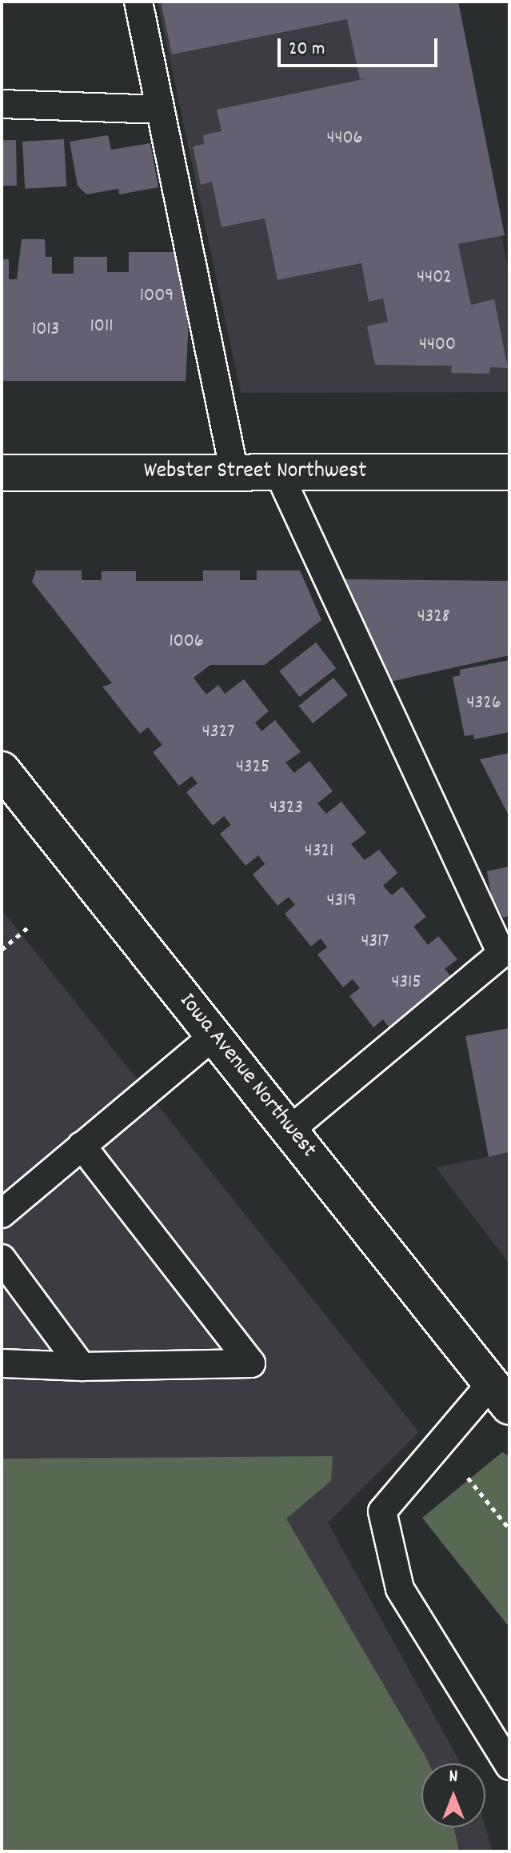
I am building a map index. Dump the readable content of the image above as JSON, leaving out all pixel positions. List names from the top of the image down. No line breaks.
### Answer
{"streets":{"street":["Webster Street Northwest","Iowa Avenue Northwest"]},"house_numbers":["4406","4402","1009","1011","1013","4400","4328","1006","4326","4327","4325","4323","4321","4319","4317","4315"],"scale_bar":"20 m","north":"top"}
